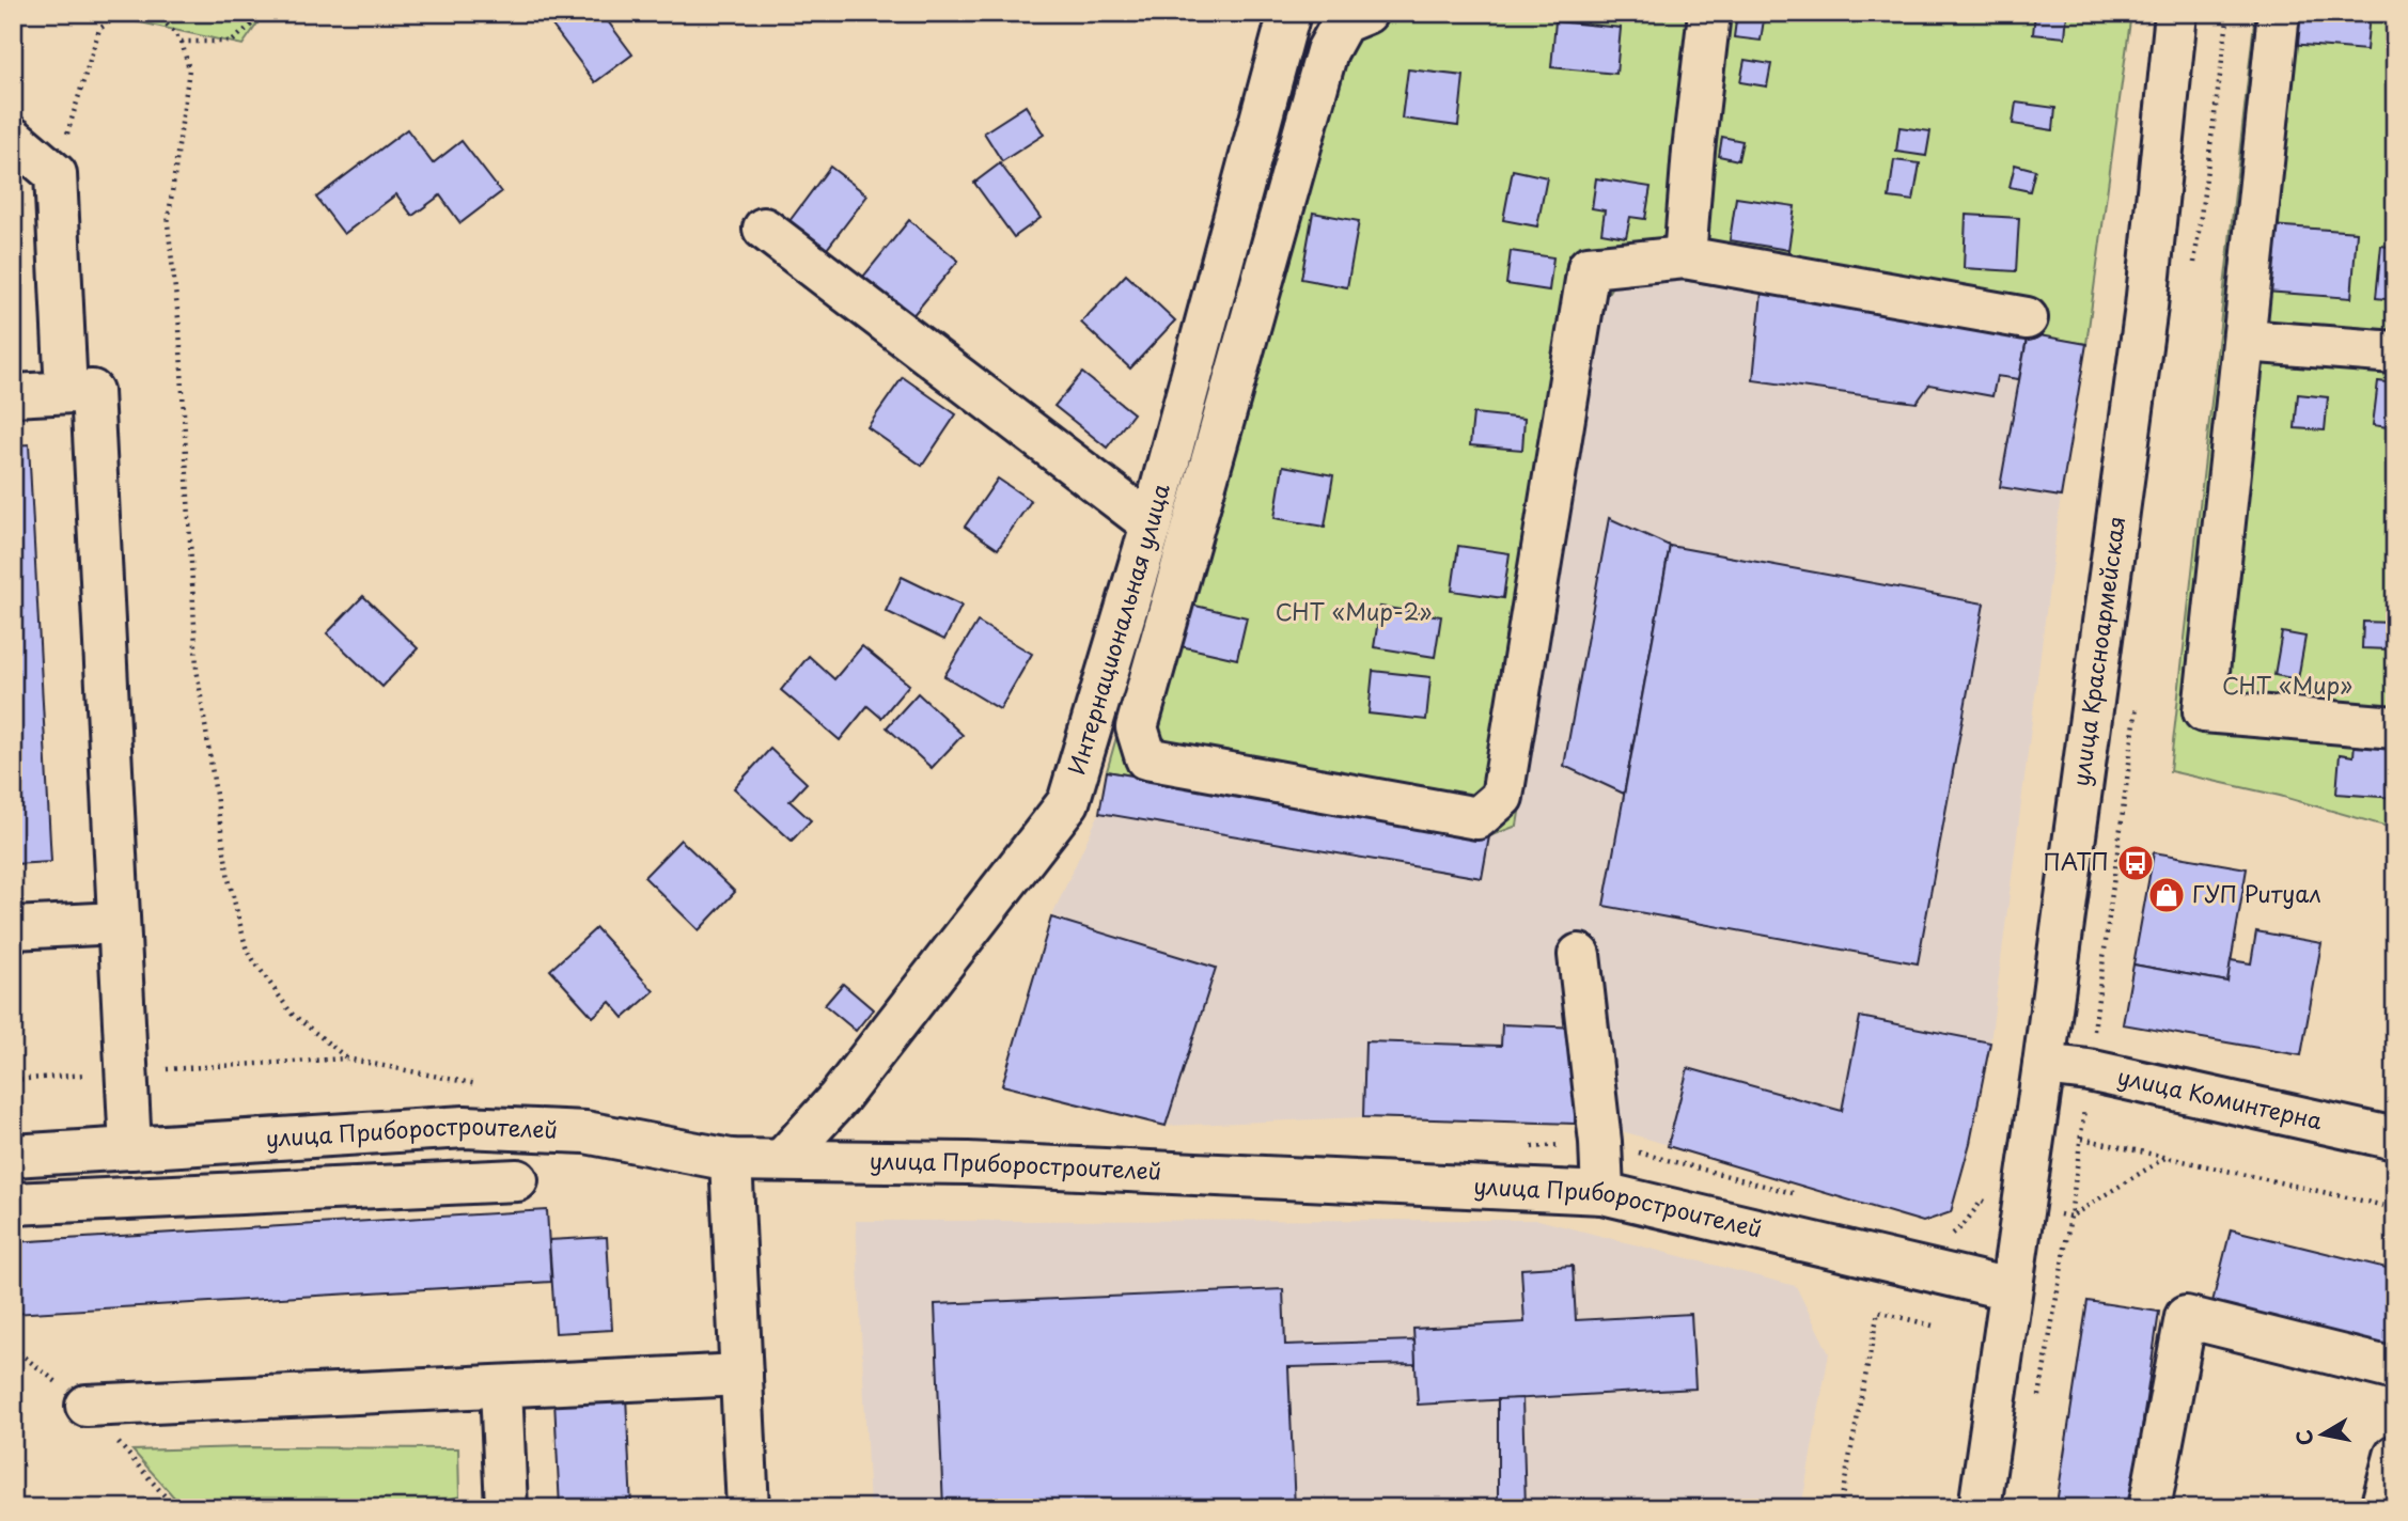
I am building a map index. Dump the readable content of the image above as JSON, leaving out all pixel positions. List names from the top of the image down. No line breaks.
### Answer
{"streets":{"street":["Интернациональная улица","улица Красноармейская","улица Коминтерна","улица Приборостроителей"]},"crossings":[["Интернациональная улица","улица Приборостроителей"],["улица Красноармейская","улица Коминтерна"],["улица Красноармейская","улица Приборостроителей"]],"parks":["СНТ «Мир-2»","СНТ «Мир»"],"places":{"bus stop":["ПАТП"],"shop":["ГУП Ритуал"]},"north":"left"}
